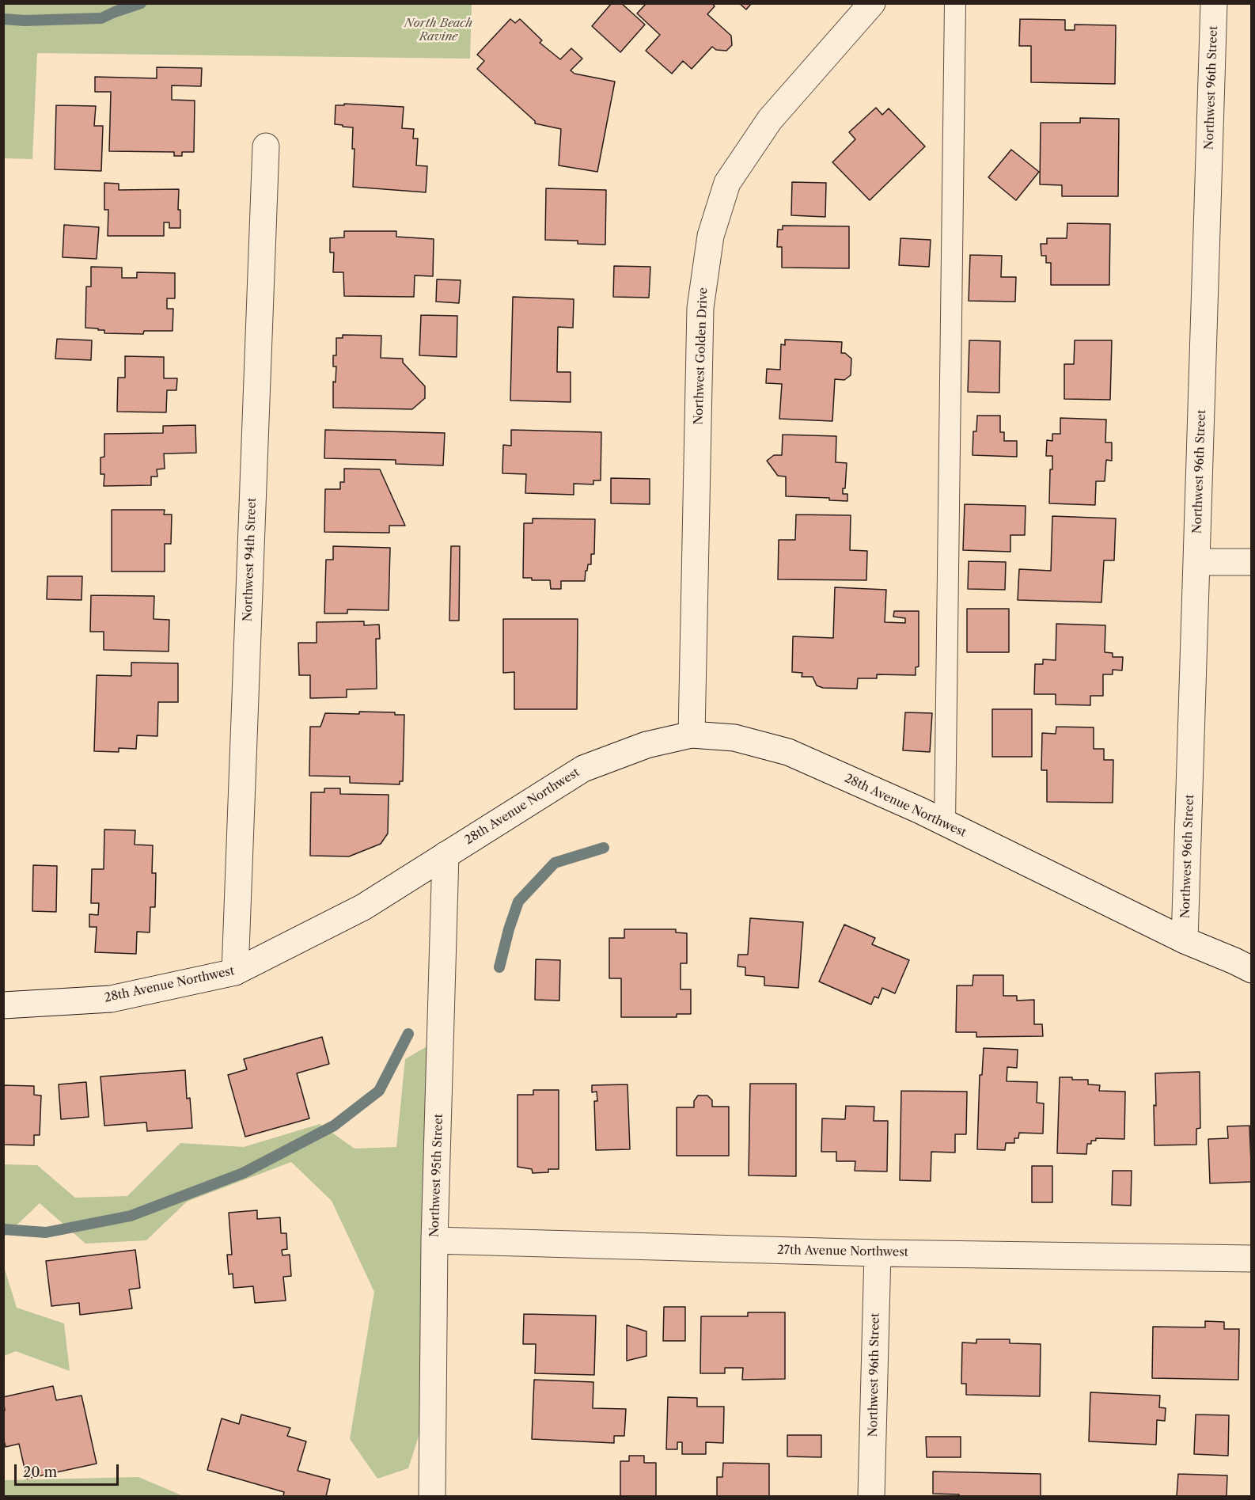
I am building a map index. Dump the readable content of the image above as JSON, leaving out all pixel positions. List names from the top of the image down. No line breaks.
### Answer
{"streets":{"street":["Northwest 96th Street","Northwest Golden Drive","Northwest 94th Street","28th Avenue Northwest","Northwest 95th Street","27th Avenue Northwest"]},"crossings":[["Northwest 96th Street","28th Avenue Northwest"],["Northwest 96th Street","27th Avenue Northwest"],["Northwest Golden Drive","28th Avenue Northwest"],["Northwest 94th Street","28th Avenue Northwest"],["28th Avenue Northwest","Northwest 95th Street"],["Northwest 95th Street","27th Avenue Northwest"]],"parks":["North Beach Ravine"],"scale_bar":"20 m"}
